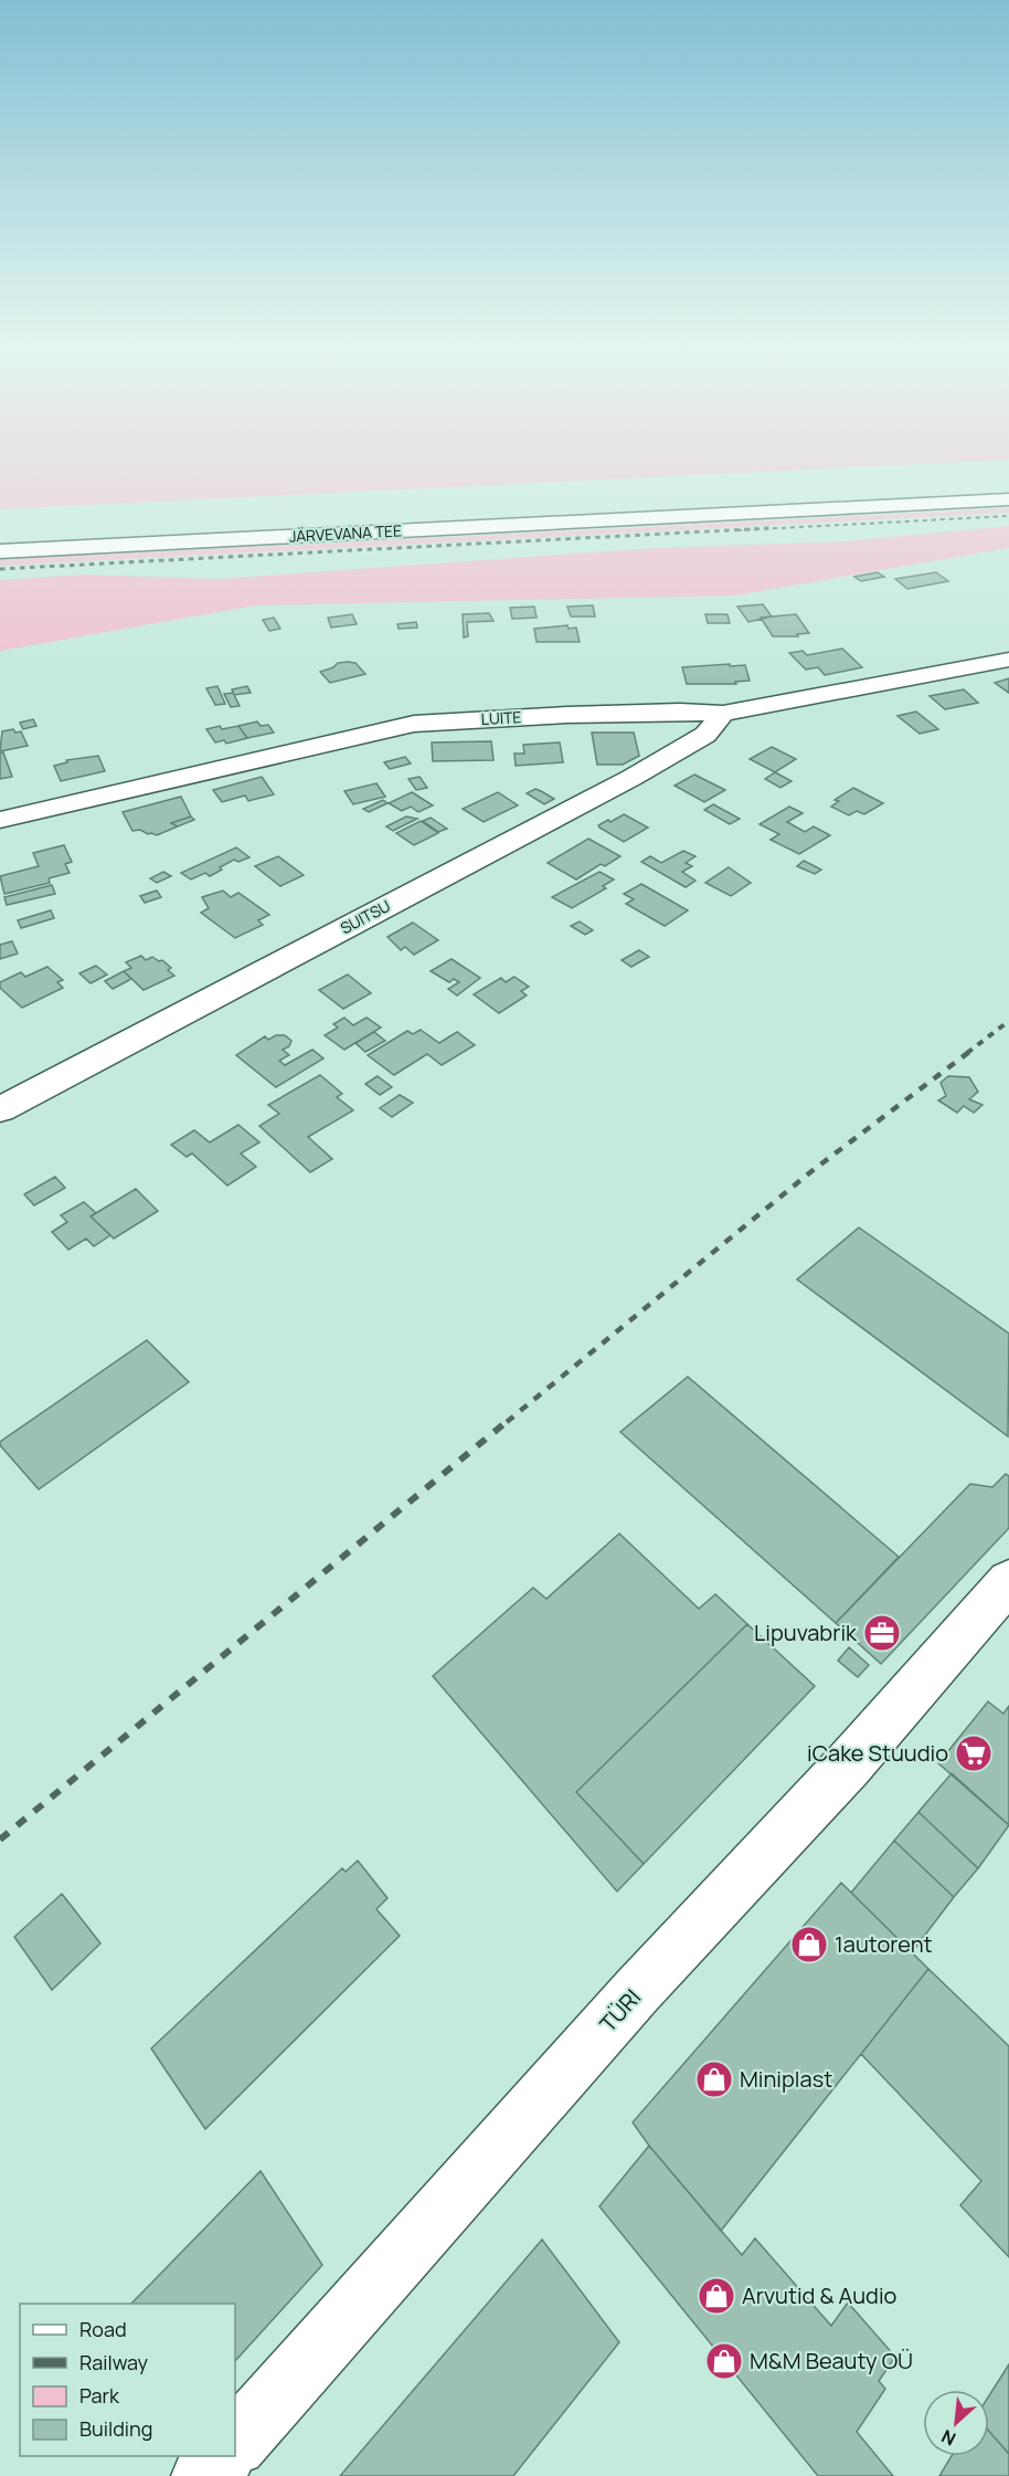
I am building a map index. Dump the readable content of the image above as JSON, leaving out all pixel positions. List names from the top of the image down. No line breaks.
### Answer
{"streets":{"main road":["JÄRVEVANA TEE","LUITE","SUITSU","TÜRI"]},"crossings":[["LUITE","SUITSU"]],"places":{"office":["Lipuvabrik"],"supermarket":["iCake Stuudio"],"shop":["1autorent","Miniplast","Arvutid & Audio","M&M Beauty OÜ"]},"legend":["Road","Railway","Park","Building"],"north":"bottom left"}
